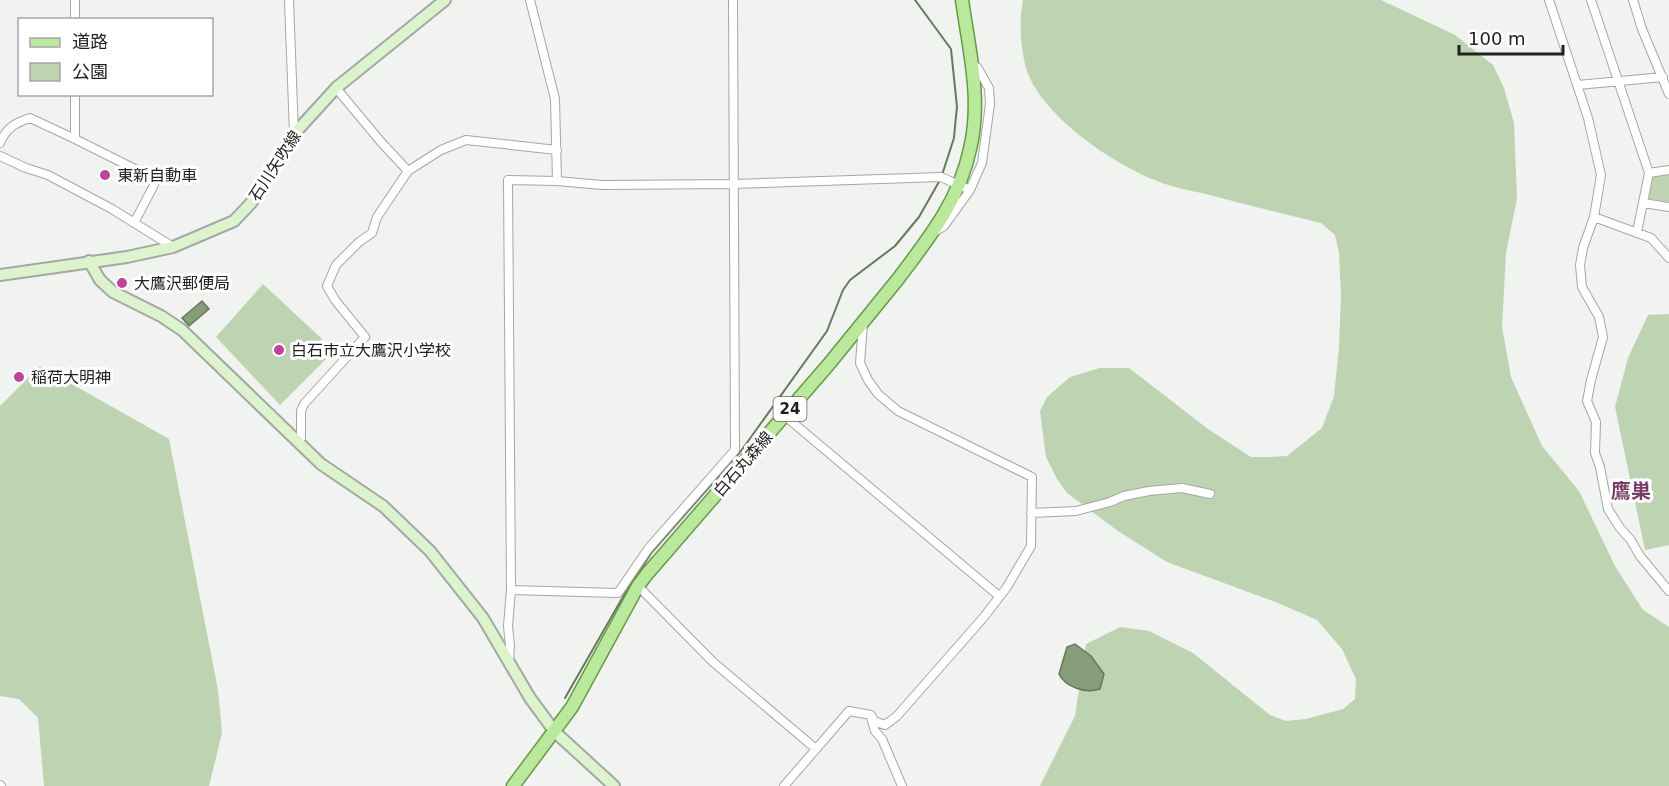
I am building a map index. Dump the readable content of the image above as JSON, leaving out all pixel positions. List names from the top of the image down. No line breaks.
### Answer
{"streets":{"main road":["24","白石丸森線"],"street":["石川矢吹線"]},"districts":["鷹巣"],"places":["東新自動車","大鷹沢郵便局","白石市立大鷹沢小学校","稲荷大明神"],"legend":["道路","公園"],"scale_bar":"100 m"}
